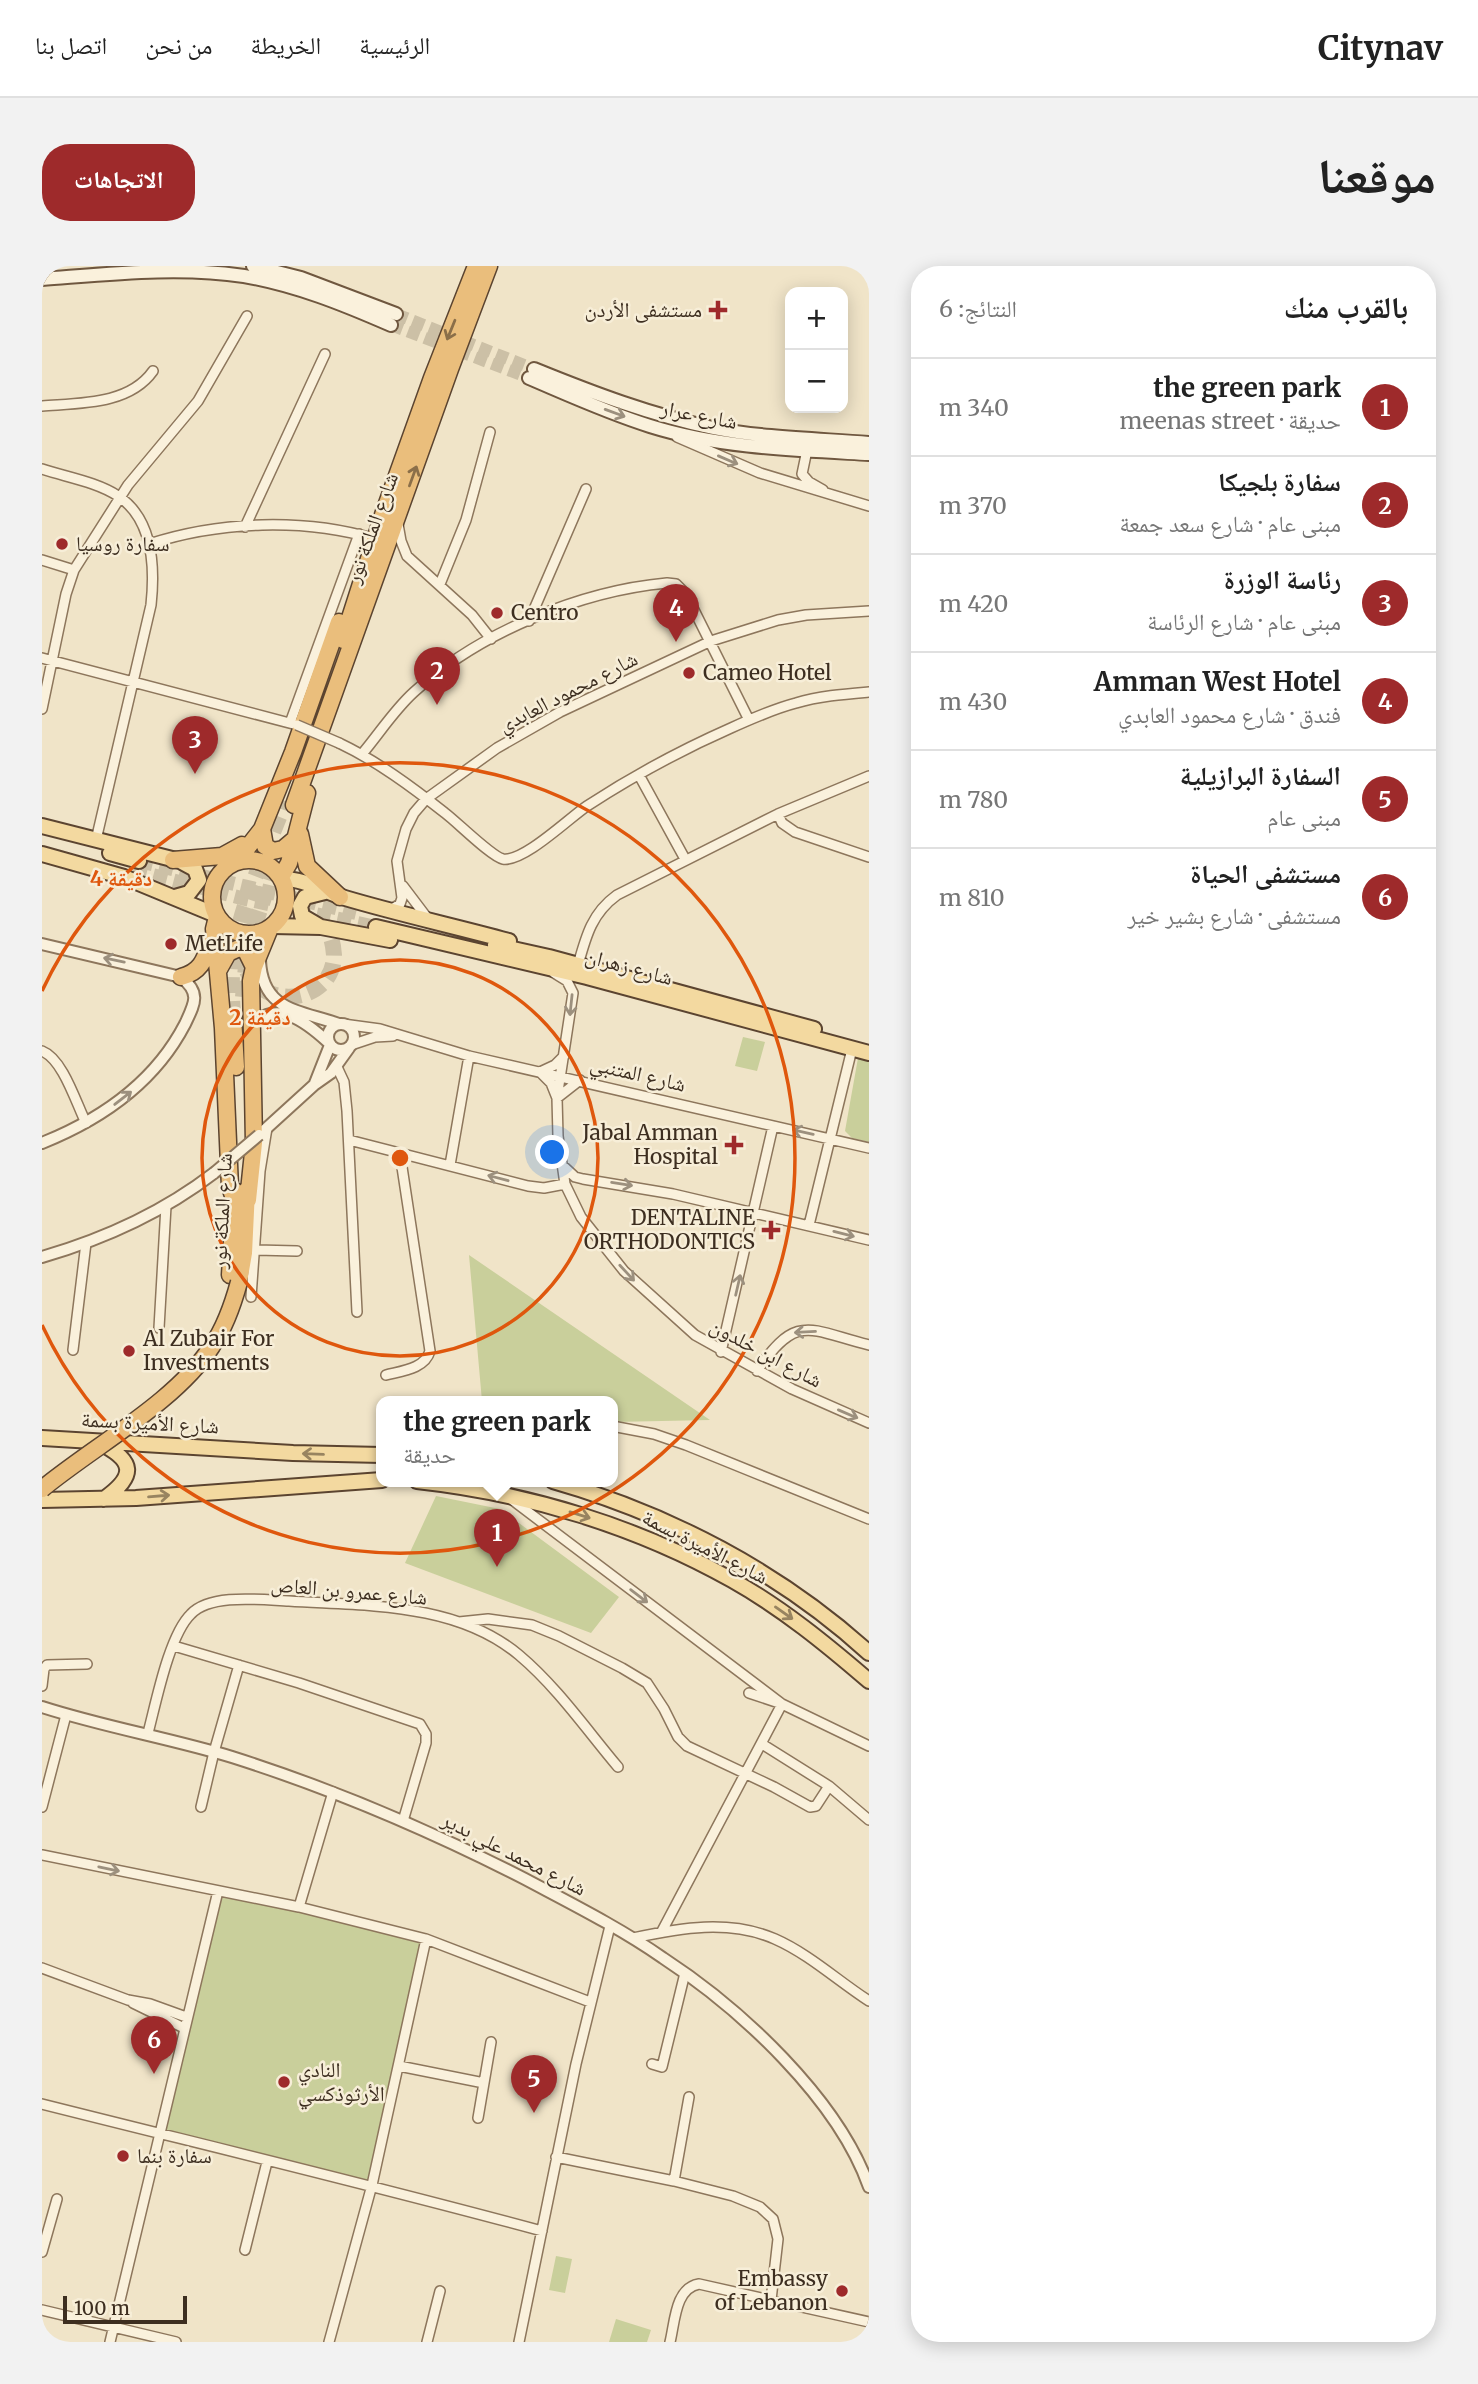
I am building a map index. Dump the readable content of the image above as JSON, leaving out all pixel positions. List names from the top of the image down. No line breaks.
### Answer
{"streets":{"highway":["شارع الملكة نور"],"main road":["شارع عرار","شارع زهران","شارع الأميرة بسمة"],"street":["شارع محمود العابدي","شارع المتنبي","شارع ابن خلدون","شارع عمرو بن العاص","شارع محمد علي بدير"]},"crossings":[["شارع محمود العابدي","شارع زهران"],["شارع زهران","شارع ابن خلدون"],["شارع المتنبي","شارع ابن خلدون"],["شارع عمرو بن العاص","شارع محمد علي بدير"]],"one_way":["شارع ابن خلدون"],"places":{"health":["مستشفى الأردن","Jabal Amman Hospital","DENTALINE ORTHODONTICS"],"other":["سفارة روسيا","Centro","Cameo Hotel","MetLife","Al Zubair For Investments","النادي الأرثوذكسي","سفارة بنما","Embassy of Lebanon"]},"scale_bar":"100 m","page":{"header":"Citynav","nav":["الرئيسية","الخريطة","من نحن","اتصل بنا"],"title":"موقعنا","buttons":"الاتجاهات","heading":["بالقرب منك","النتائج: 6"],"map_buttons":["+","−"],"list":[{"mark":"1","name":"the green park","note":"حديقة · meenas street","value":"340 m"},{"mark":"2","name":"سفارة بلجيكا","note":"مبنى عام · شارع سعد جمعة","value":"370 m"},{"mark":"3","name":"رئاسة الوزرة","note":"مبنى عام · شارع الرئاسة","value":"420 m"},{"mark":"4","name":"Amman West Hotel","note":"فندق · شارع محمود العابدي","value":"430 m"},{"mark":"5","name":"السفارة البرازيلية","note":"مبنى عام","value":"780 m"},{"mark":"6","name":"مستشفى الحياة","note":"مستشفى · شارع بشير خير","value":"810 m"}],"pins":["4","2","3","1","6","5"],"popup":["the green park","حديقة"],"scale":"100 m"},"rings":["4 دقيقة","2 دقيقة"]}
